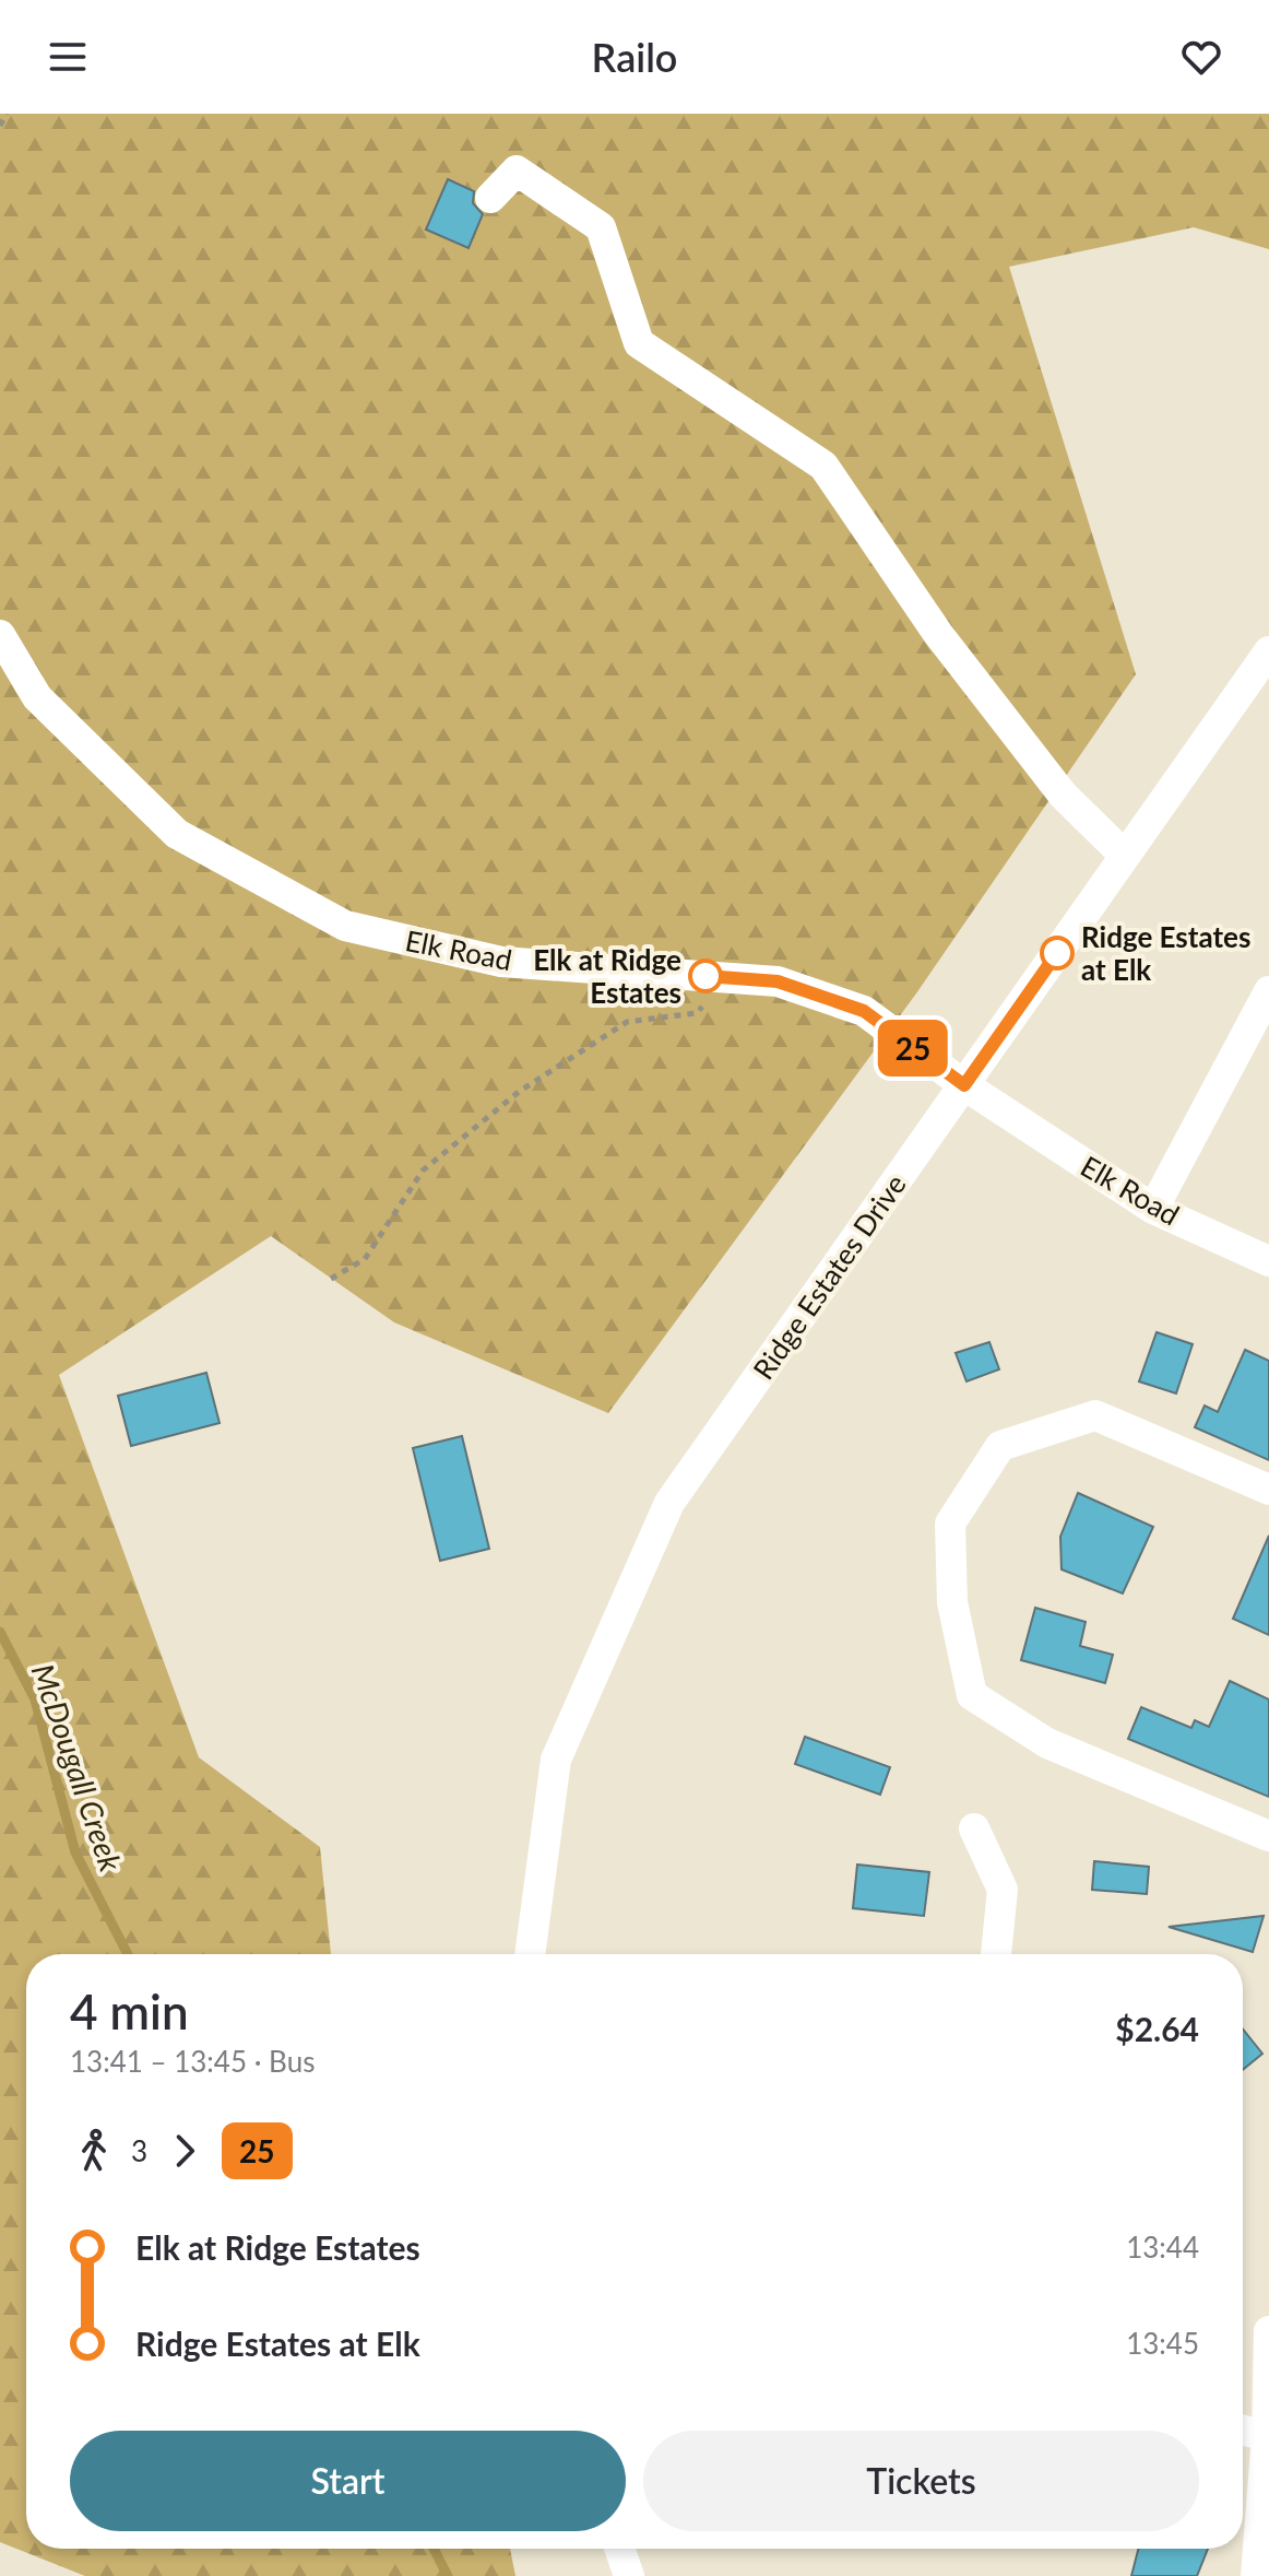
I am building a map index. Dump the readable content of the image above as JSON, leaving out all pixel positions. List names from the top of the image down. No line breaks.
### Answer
{"streets":{"street":["Elk Road","Ridge Estates Drive"]},"crossings":[["Elk Road","Ridge Estates Drive"]],"water":["McDougall Creek"],"places":["Ridge Estates at Elk","Elk at Ridge Estates"],"lines":["bus line 25"],"page":{"header":"Railo","on_map":"25","heading":["4 min","13:41 – 13:45 · Bus","$2.64"],"legs":["3","25"],"list":[{"name":"Elk at Ridge Estates","value":"13:44"},{"name":"Ridge Estates at Elk","value":"13:45"}],"buttons":["Start","Tickets"]}}
